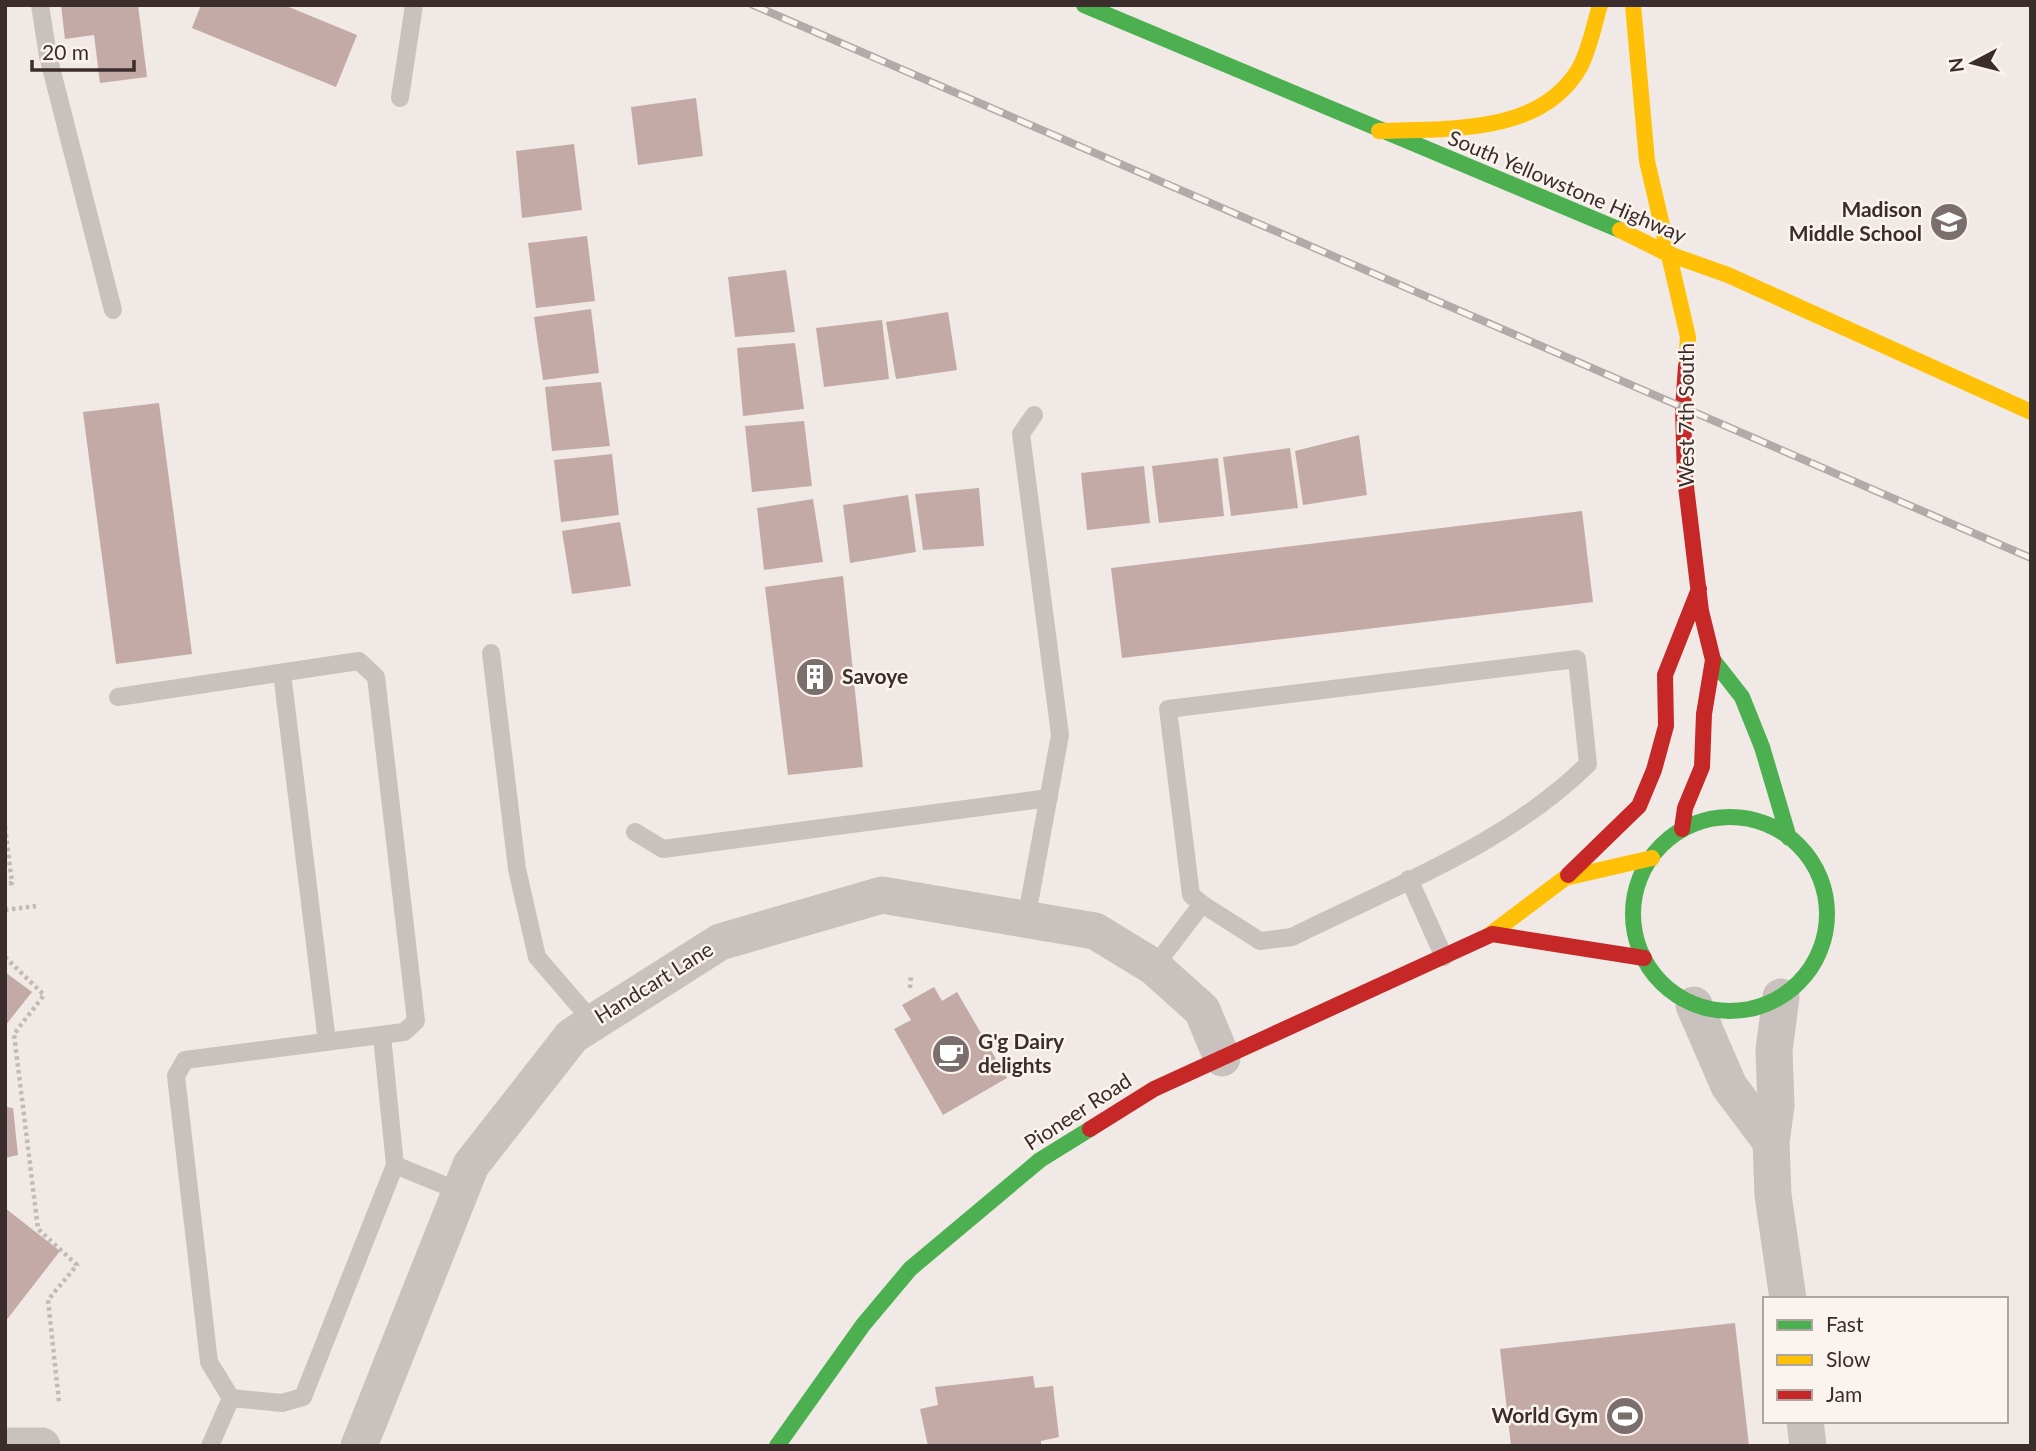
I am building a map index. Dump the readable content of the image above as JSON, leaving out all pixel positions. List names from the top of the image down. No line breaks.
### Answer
{"streets":{"street":["South Yellowstone Highway","West 7th South","Handcart Lane","Pioneer Road"]},"crossings":[["South Yellowstone Highway","West 7th South"],["West 7th South","Pioneer Road"],["Handcart Lane","Pioneer Road"]],"places":{"school or university":["Madison Middle School"],"building":["Savoye"],"cafe":["G'g Dairy delights"],"sports":["World Gym"]},"legend":["Fast","Slow","Jam"],"scale_bar":"20 m","north":"left"}
